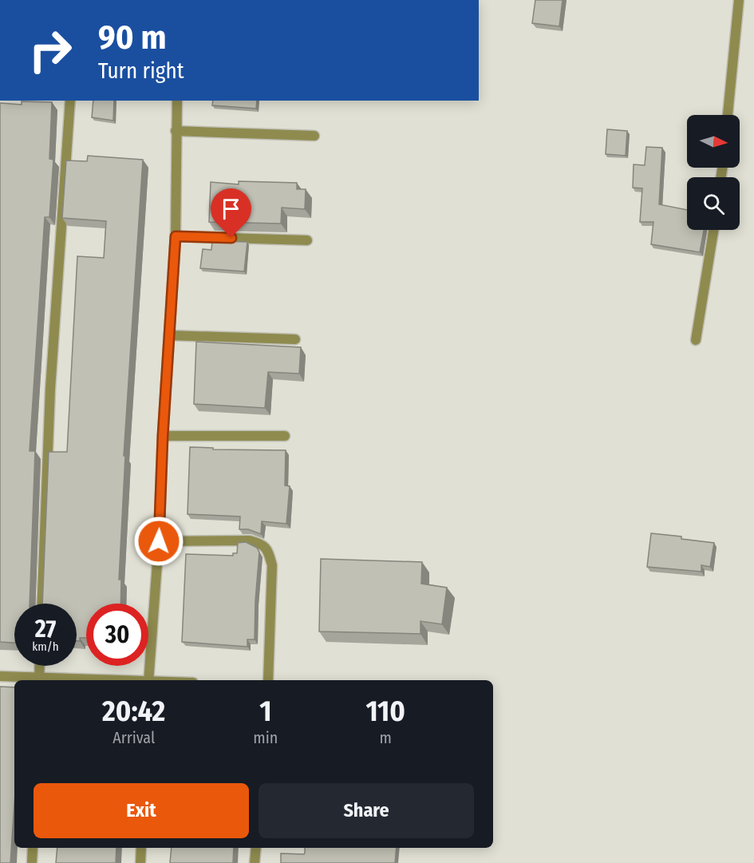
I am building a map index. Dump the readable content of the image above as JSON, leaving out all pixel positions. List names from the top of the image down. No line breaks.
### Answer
{"north":"right","page":{"turn":["90 m","Turn right"],"speed":"27 km/h","limit":"30","eta":["20:42","Arrival","1","min","110","m"],"buttons":["Exit","Share"]}}
